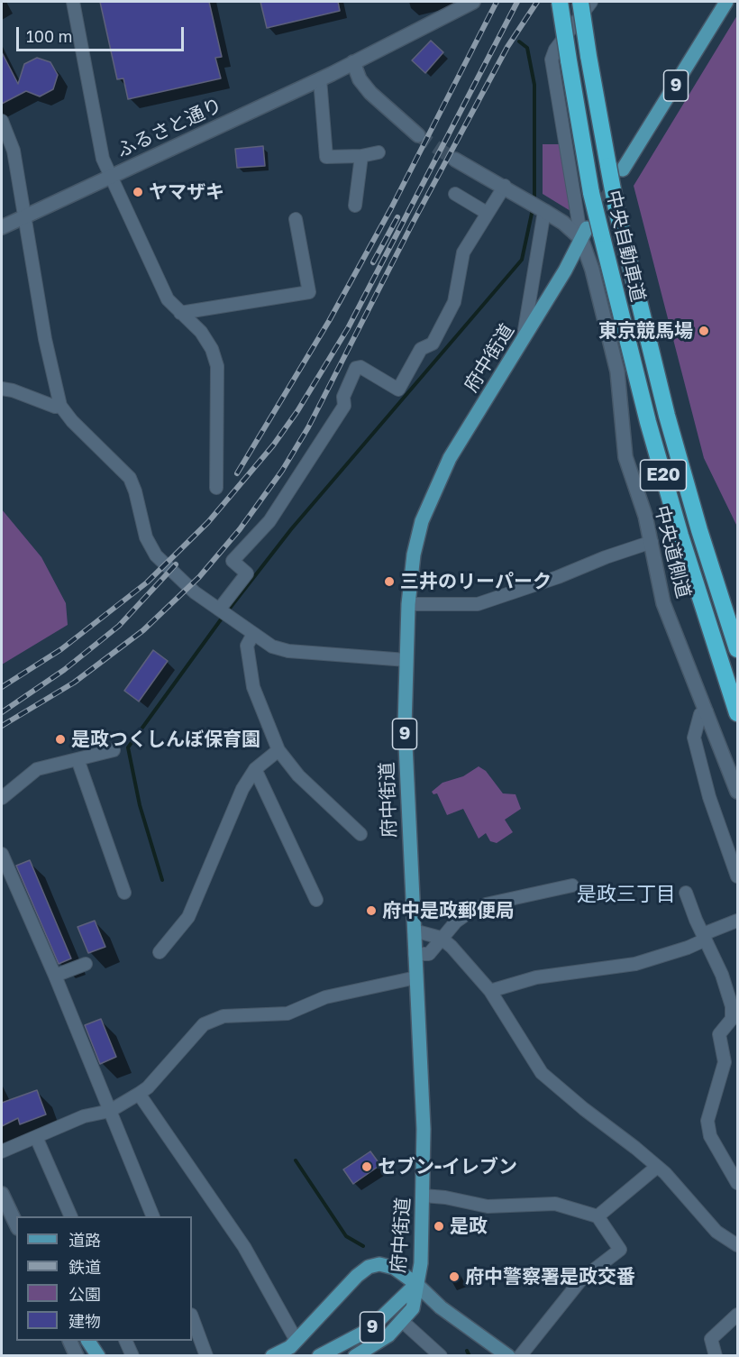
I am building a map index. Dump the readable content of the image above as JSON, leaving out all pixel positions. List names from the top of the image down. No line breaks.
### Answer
{"streets":{"highway":["中央自動車道","E20"],"main road":["9","府中街道"],"street":["ふるさと通り","中央道側道"]},"crossings":[["府中街道","中央道側道"]],"districts":["是政三丁目"],"places":["ヤマザキ","東京競馬場","三井のリーパーク","是政つくしんぼ保育園","府中是政郵便局","セブン-イレブン","是政","府中警察署是政交番"],"legend":["道路","鉄道","公園","建物"],"scale_bar":"100 m"}
